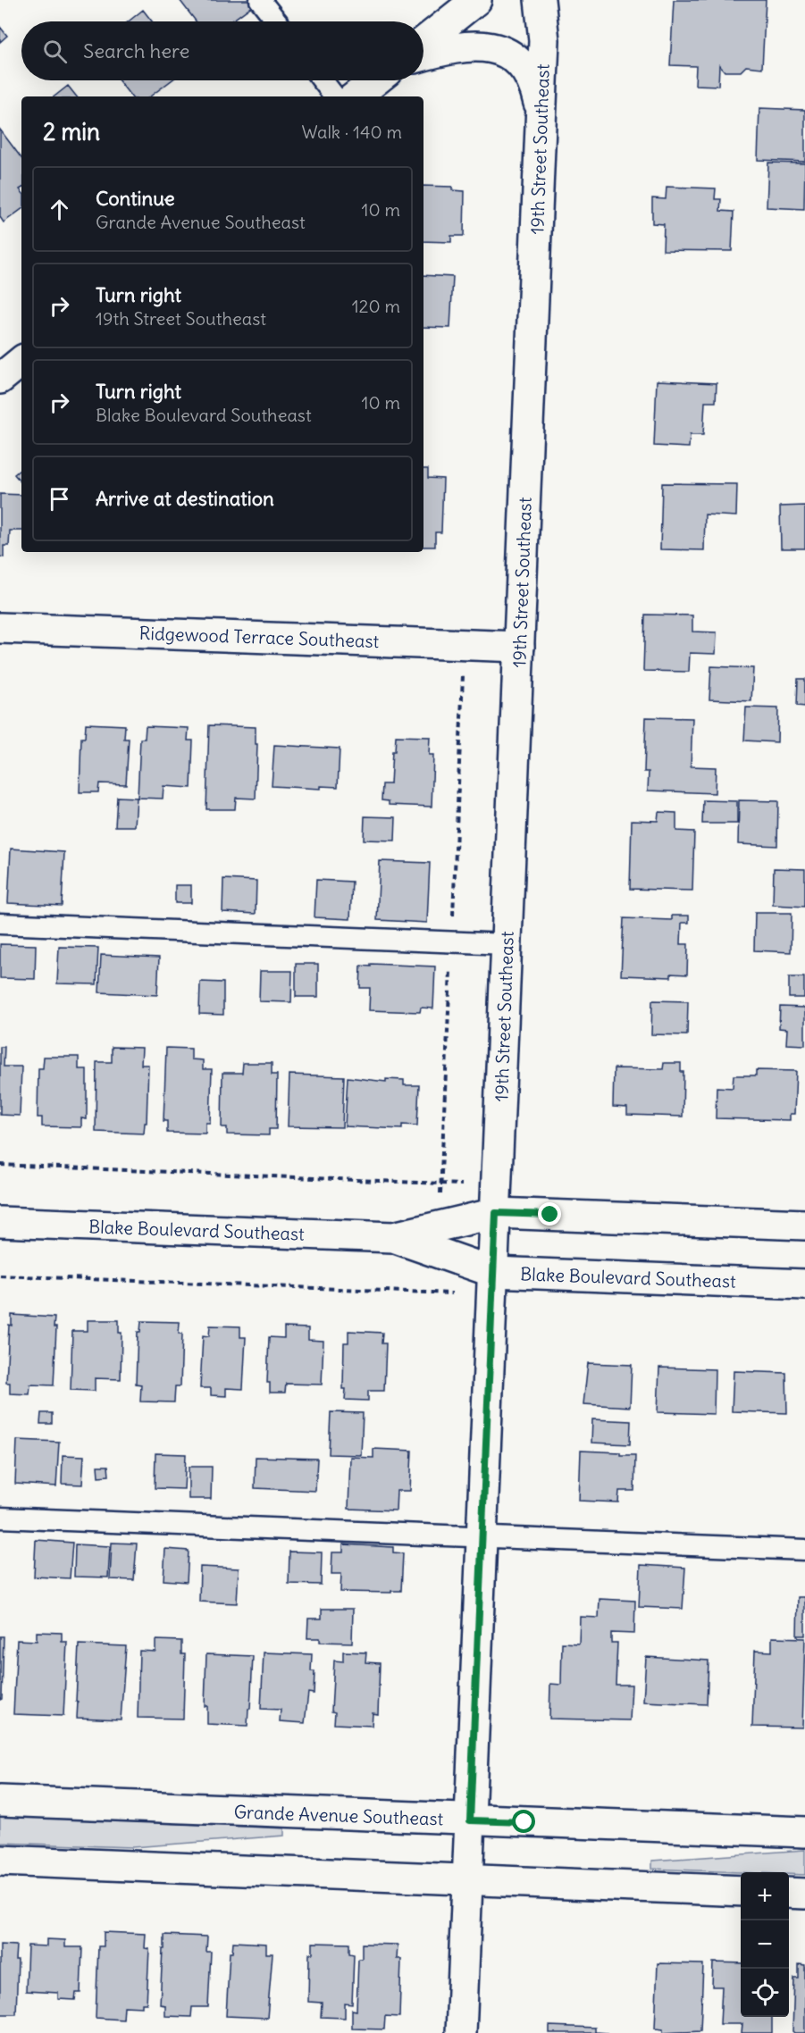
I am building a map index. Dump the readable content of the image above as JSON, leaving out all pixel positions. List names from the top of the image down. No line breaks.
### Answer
{"streets":{"street":["19th Street Southeast","Ridgewood Terrace Southeast","Blake Boulevard Southeast","Grande Avenue Southeast"]},"crossings":[["19th Street Southeast","Ridgewood Terrace Southeast"],["19th Street Southeast","Blake Boulevard Southeast"],["19th Street Southeast","Grande Avenue Southeast"]],"page":{"search":"Search here","heading":["2 min","Walk · 140 m"],"list":[["Continue","Grande Avenue Southeast","10 m"],["Turn right","19th Street Southeast","120 m"],["Turn right","Blake Boulevard Southeast","10 m"],"Arrive at destination"],"map_buttons":["+","−"]}}
